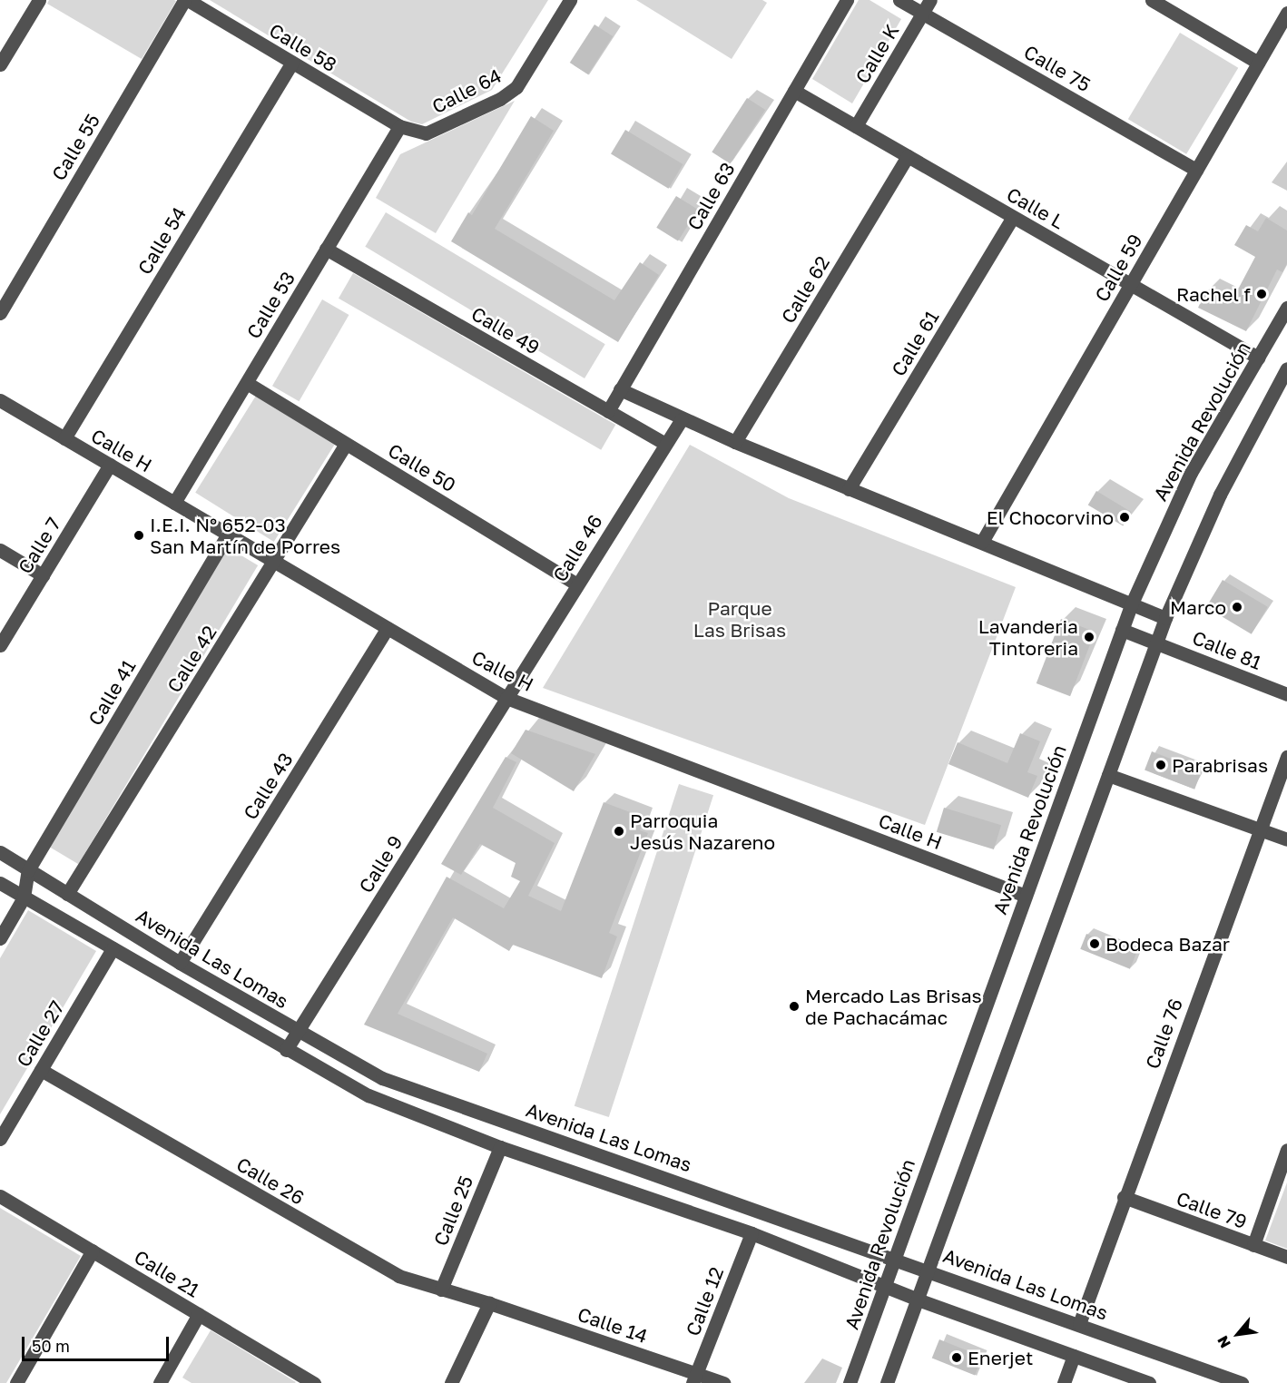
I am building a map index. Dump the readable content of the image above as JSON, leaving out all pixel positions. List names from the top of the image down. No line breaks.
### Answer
{"streets":{"street":["Calle 58","Calle K","Calle 75","Calle 64","Calle 55","Calle 63","Calle L","Calle 54","Calle 59","Calle 62","Calle 53","Calle 49","Calle 61","Avenida Revolución","Calle H","Calle 50","Calle 7","Calle 46","Calle 81","Calle 42","Calle 41","Calle 43","Calle 9","Avenida Las Lomas","Calle 27","Calle 76","Calle 26","Calle 79","Calle 25","Calle 21","Calle 12","Calle 14"]},"crossings":[["Calle 58","Calle 64"],["Calle 58","Calle 55"],["Calle 58","Calle 54"],["Calle 58","Calle 53"],["Calle K","Calle 75"],["Calle K","Calle L"],["Calle 75","Calle 59"],["Calle 64","Calle 53"],["Calle 63","Calle L"],["Calle 63","Calle 49"],["Calle L","Calle 59"],["Calle L","Calle 62"],["Calle L","Calle 61"],["Calle L","Avenida Revolución"],["Calle 54","Calle H"],["Calle 53","Calle 49"],["Calle 53","Calle H"],["Calle 53","Calle 50"],["Calle 49","Calle 46"],["Avenida Revolución","Calle H"],["Avenida Revolución","Calle 81"],["Avenida Revolución","Avenida Las Lomas"],["Calle H","Calle 7"],["Calle H","Calle 46"],["Calle H","Calle 42"],["Calle H","Calle 41"],["Calle H","Calle 43"],["Calle H","Calle 9"],["Calle 50","Calle 46"],["Calle 50","Calle 42"],["Calle 46","Calle 9"],["Calle 42","Avenida Las Lomas"],["Calle 41","Avenida Las Lomas"],["Calle 43","Avenida Las Lomas"],["Calle 9","Avenida Las Lomas"],["Avenida Las Lomas","Calle 76"],["Calle 27","Calle 26"],["Calle 76","Calle 79"],["Calle 26","Calle 25"],["Calle 26","Calle 14"],["Calle 12","Calle 14"]],"parks":["Parque Las Brisas"],"places":["Rachel f","El Chocorvino","I.E.I. N° 652-03 San Martín de Porres","Marco","Lavanderia Tintoreria","Parabrisas","Parroquia Jesús Nazareno","Bodeca Bazar","Mercado Las Brisas de Pachacámac","Enerjet"],"scale_bar":"50 m","north":"bottom left"}
